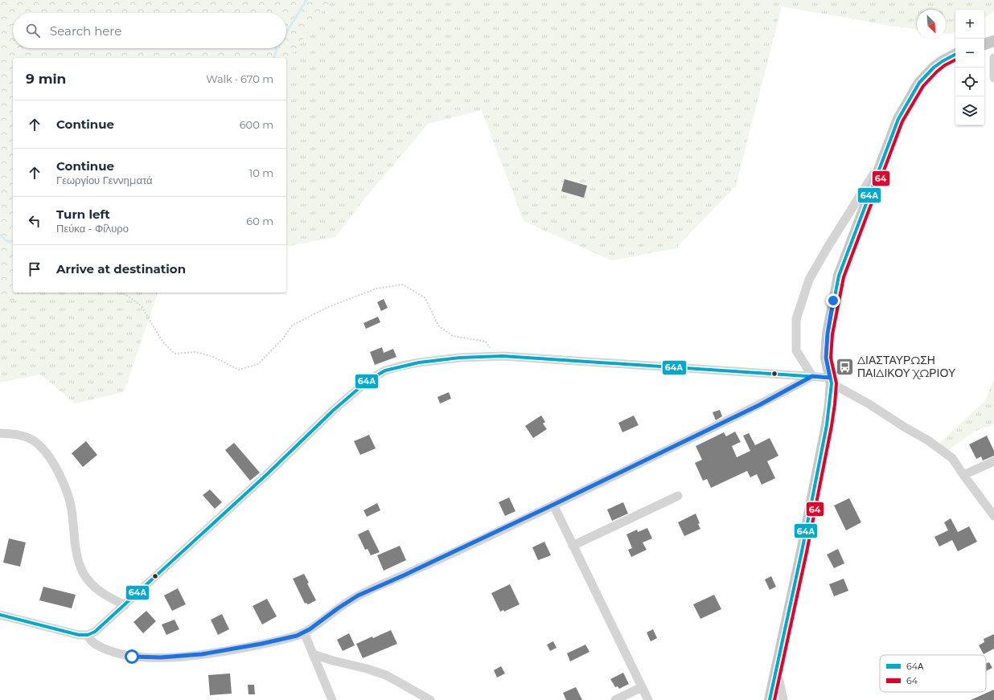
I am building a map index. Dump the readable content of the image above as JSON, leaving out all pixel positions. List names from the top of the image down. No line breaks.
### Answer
{"places":{"bus stop":["ΔΙΑΣΤΑΥΡΩΣΗ ΠΑΙΔΙΚΟΥ ΧΩΡΙΟΥ"]},"lines":["transit line 64Α","transit line 64"],"legend":["64Α","64"],"north":"bottom right","page":{"map_buttons":["+","−"],"search":"Search here","heading":["9 min","Walk · 670 m"],"list":[["Continue","600 m"],["Continue","Γεωργίου Γεννηματά","10 m"],["Turn left","Πεύκα - Φίλυρο","60 m"],"Arrive at destination"]}}
